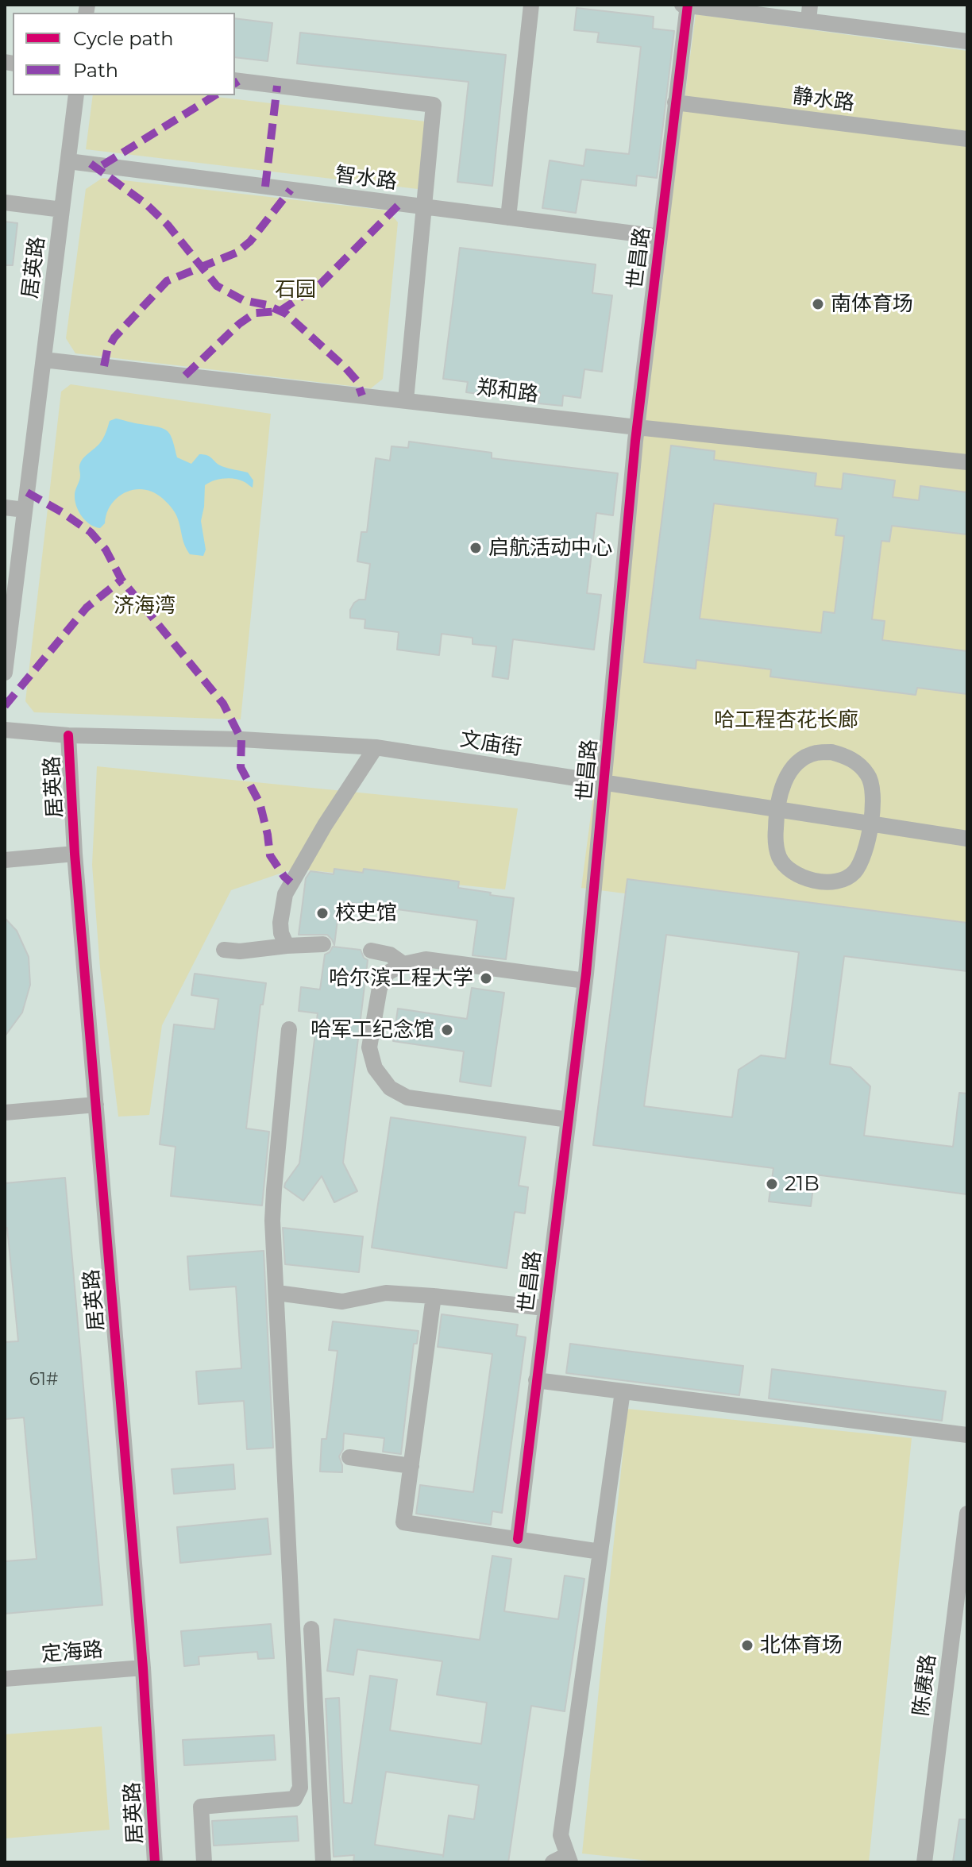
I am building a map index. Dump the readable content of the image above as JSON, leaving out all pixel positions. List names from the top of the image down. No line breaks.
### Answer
{"streets":{"street":["静水路","智水路","世昌路","居英路","郑和路","文庙街","定海路","陈赓路"]},"crossings":[["静水路","世昌路"],["智水路","世昌路"],["智水路","居英路"],["世昌路","郑和路"],["世昌路","文庙街"],["居英路","郑和路"],["居英路","文庙街"],["居英路","定海路"]],"parks":["石园","济海湾","哈工程杏花长廊"],"places":["南体育场","启航活动中心","校史馆","哈尔滨工程大学","哈军工纪念馆","21B","北体育场"],"house_numbers":["61#"],"legend":["Cycle path","Path"]}
